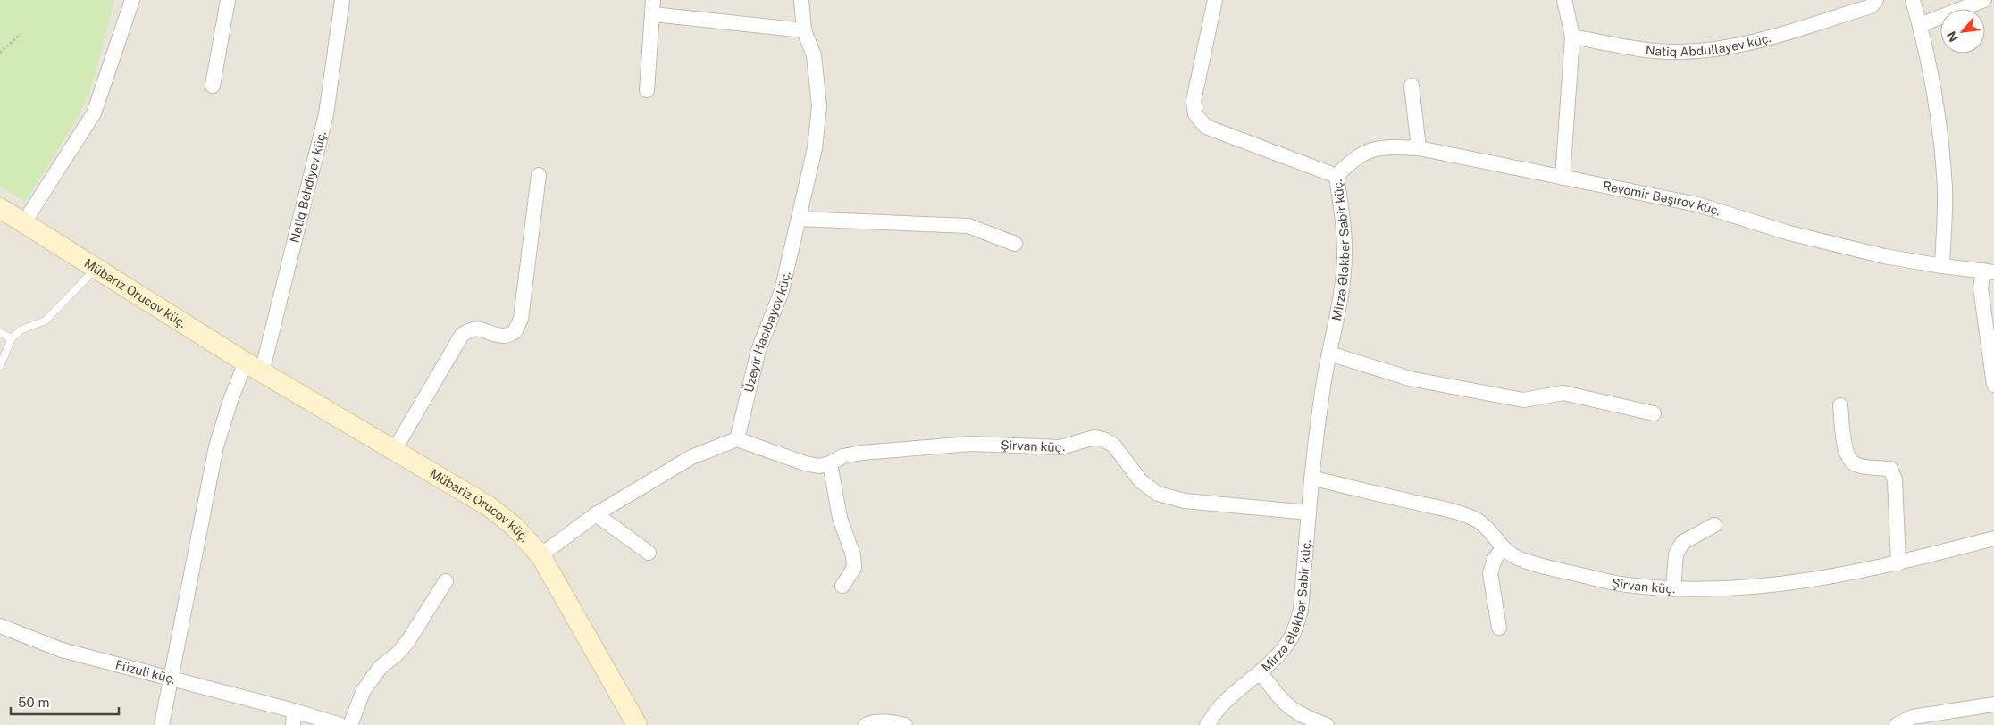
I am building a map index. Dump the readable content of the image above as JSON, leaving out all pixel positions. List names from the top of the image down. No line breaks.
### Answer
{"streets":{"street":["Natiq Abdullayev küç.","Natiq Behdiyev küç.","Revomir Bəşirov küç.","Mirzə Ələkbər Sabir küç.","Mübariz Orucov küç.","Üzeyir Hacıbəyov küç.","Şirvan küç.","Füzuli küç."]},"crossings":[["Natiq Behdiyev küç.","Mübariz Orucov küç."],["Revomir Bəşirov küç.","Mirzə Ələkbər Sabir küç."],["Mirzə Ələkbər Sabir küç.","Şirvan küç."],["Üzeyir Hacıbəyov küç.","Şirvan küç."]],"scale_bar":"50 m","north":"bottom left"}
